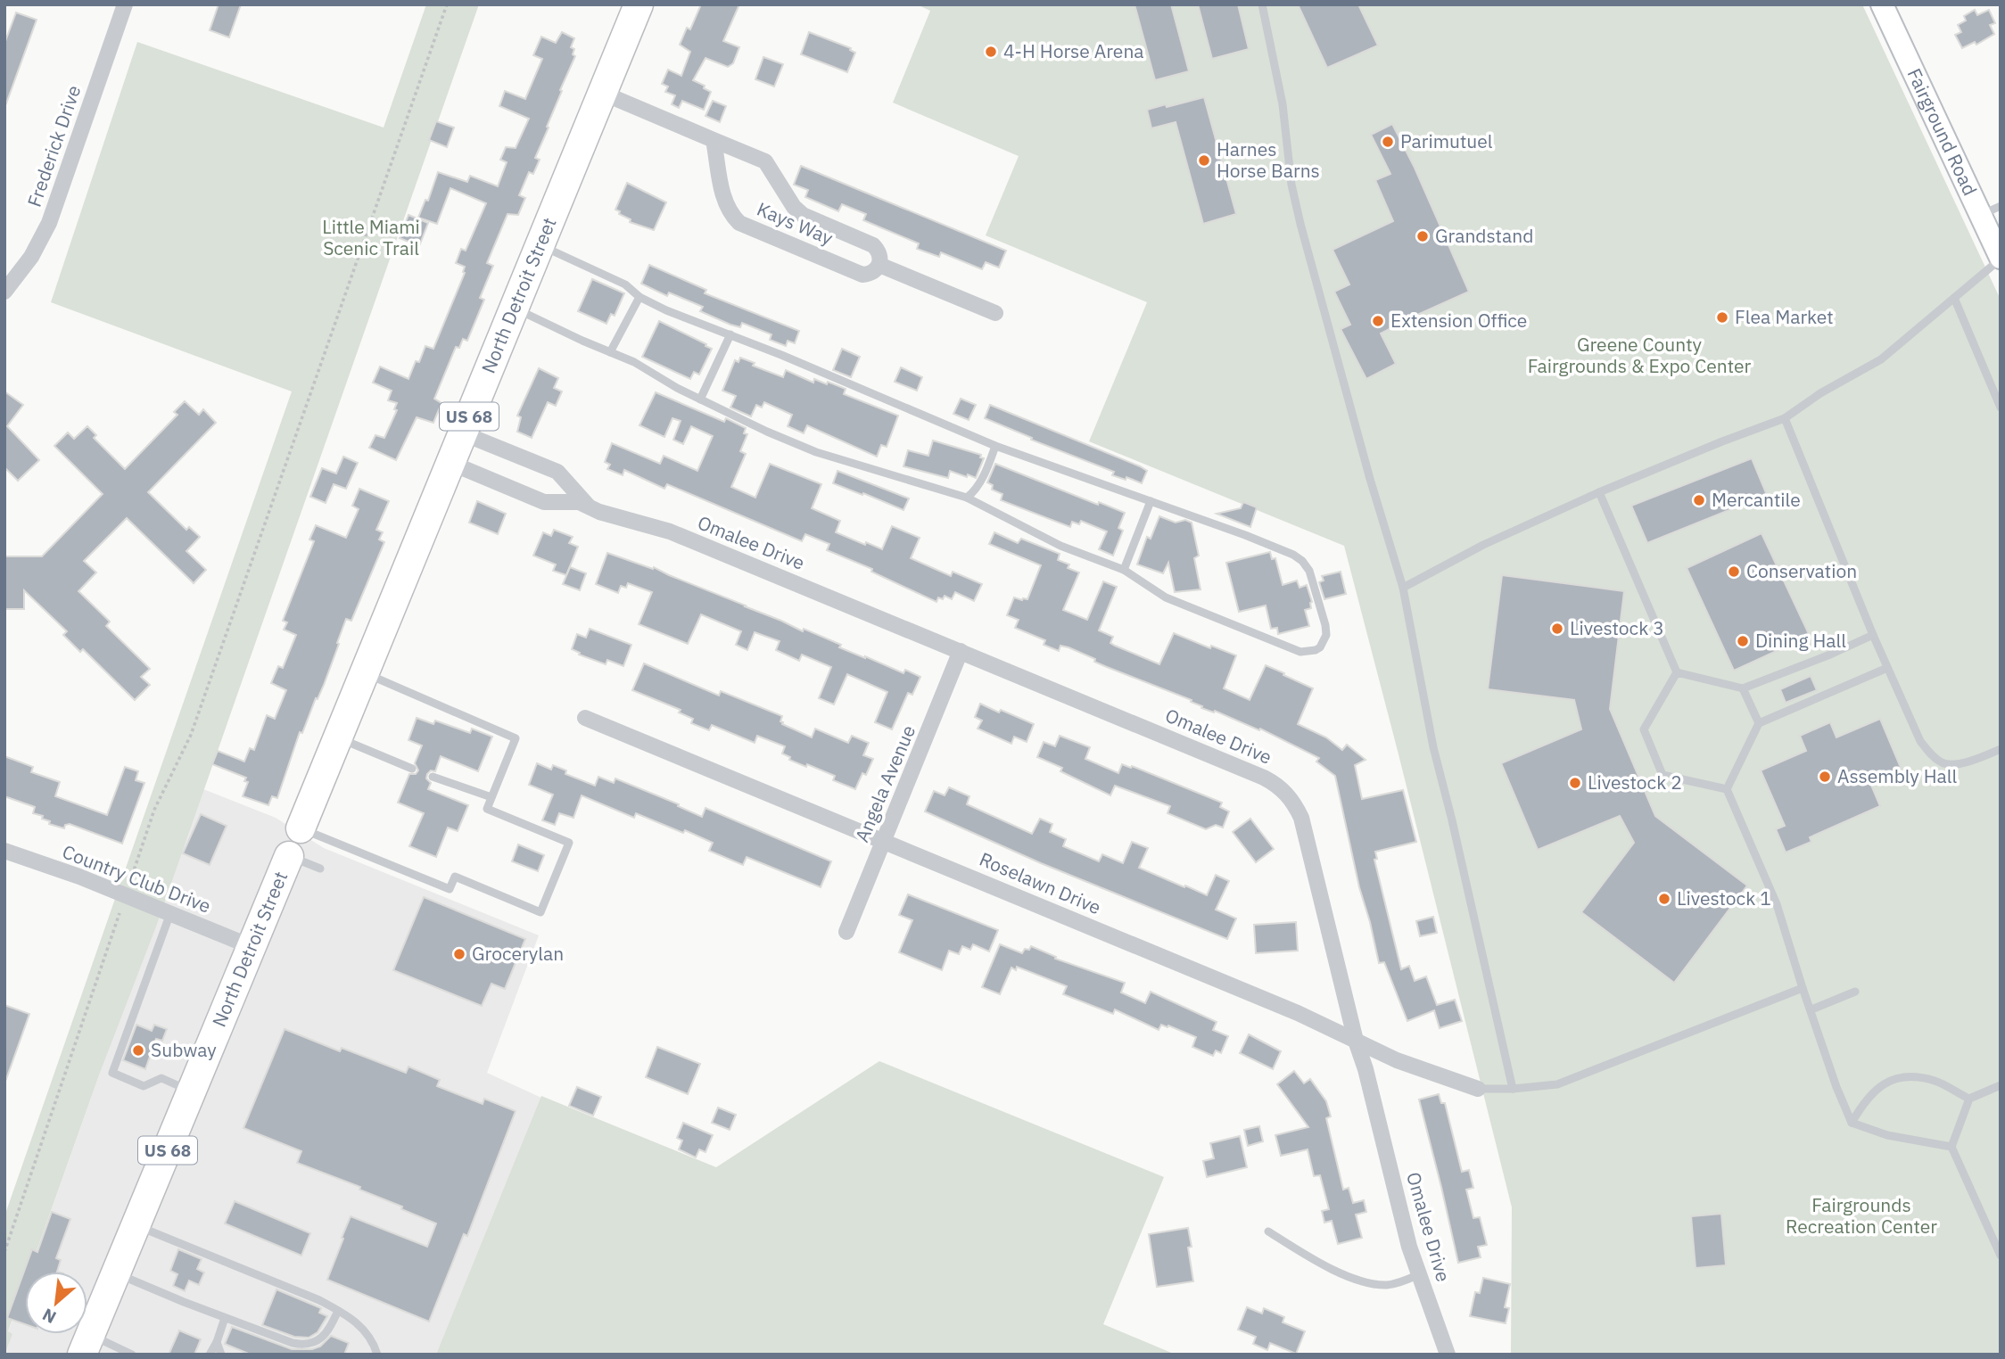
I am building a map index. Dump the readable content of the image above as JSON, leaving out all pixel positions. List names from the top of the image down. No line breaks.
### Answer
{"streets":{"highway":["North Detroit Street","US 68"],"street":["Fairground Road","Frederick Drive","Kays Way","Omalee Drive","Angela Avenue","Country Club Drive","Roselawn Drive"]},"crossings":[["Kays Way","North Detroit Street"],["North Detroit Street","Omalee Drive"],["North Detroit Street","Country Club Drive"],["Omalee Drive","Angela Avenue"],["Omalee Drive","Roselawn Drive"],["Angela Avenue","Roselawn Drive"]],"parks":["Little Miami Scenic Trail","Greene County Fairgrounds & Expo Center","Fairgrounds Recreation Center"],"places":["4-H Horse Arena","Parimutuel","Harnes Horse Barns","Grandstand","Flea Market","Extension Office","Mercantile","Conservation","Livestock 3","Dining Hall","Assembly Hall","Livestock 2","Livestock 1","Grocerylan","Subway"],"north":"bottom left"}
